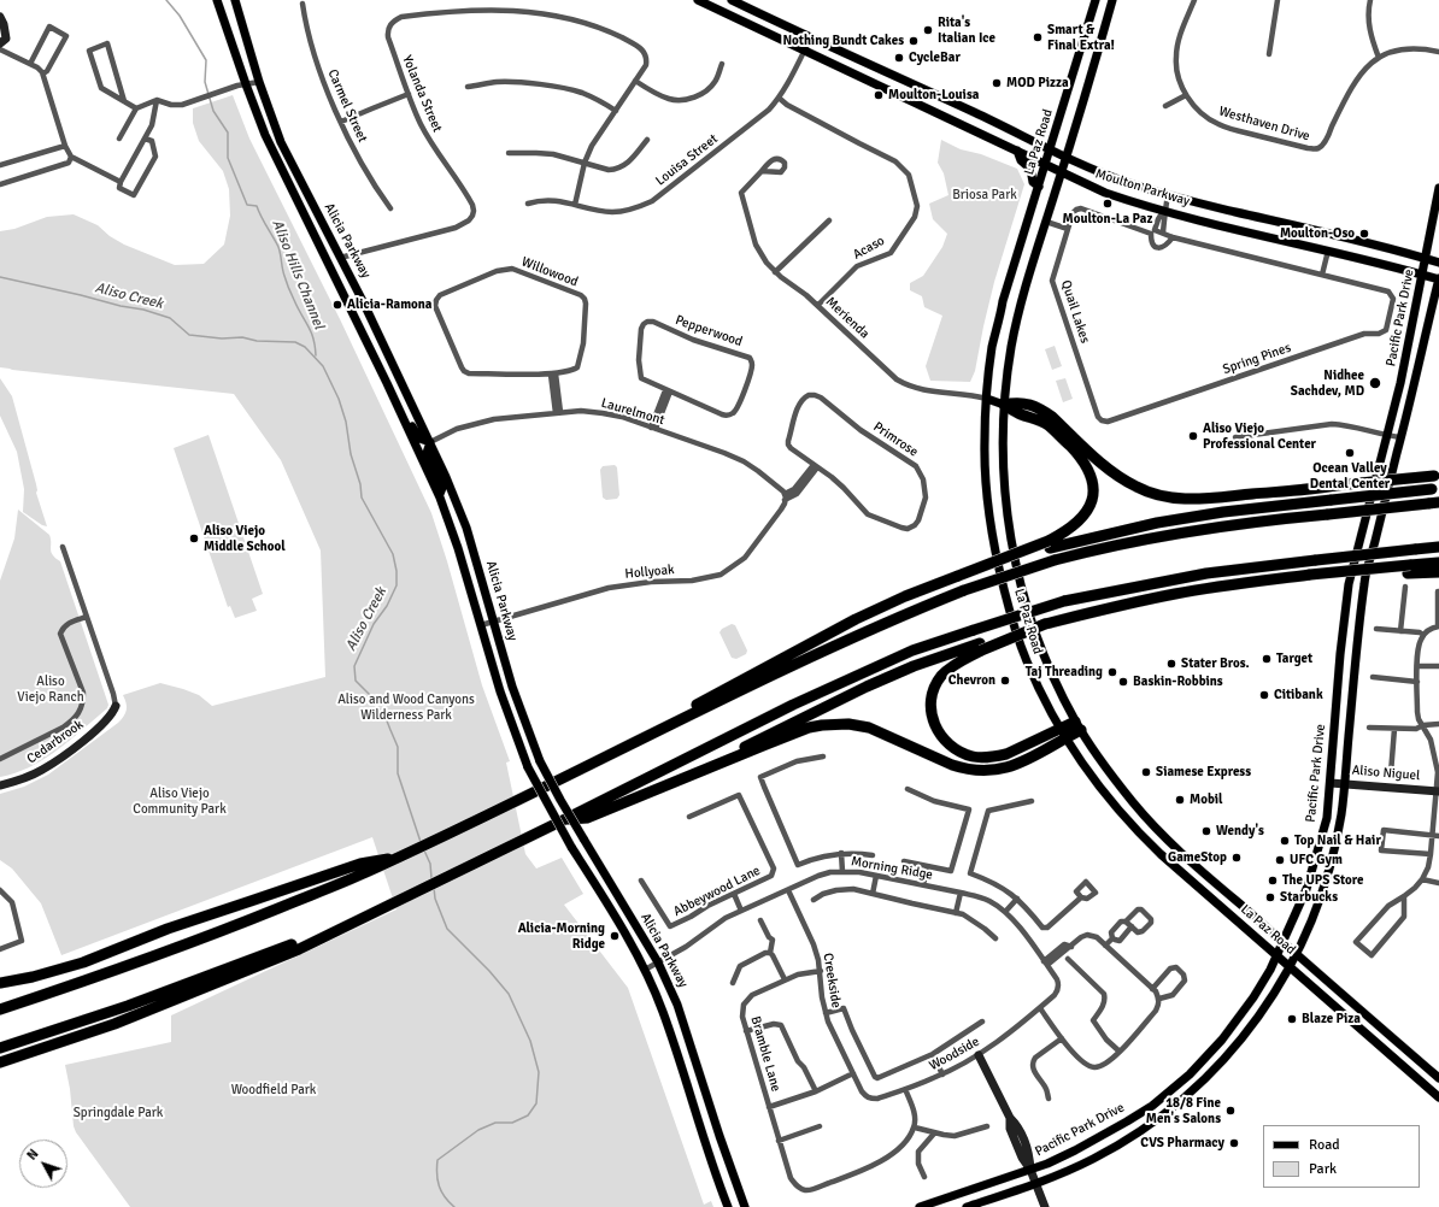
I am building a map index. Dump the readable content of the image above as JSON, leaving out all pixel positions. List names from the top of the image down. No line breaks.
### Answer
{"streets":{"main road":["La Paz Road","Moulton Parkway","Alicia Parkway","Pacific Park Drive"],"street":["Yolanda Street","Carmel Street","Westhaven Drive","Louisa Street","Acaso","Willowood","Quail Lakes","Merienda","Pepperwood","Spring Pines","Laurelmont","Primrose","Hollyoak","Cedarbrook","Aliso Niguel","Morning Ridge","Abbeywood Lane","Creekside","Bramble Lane","Woodside"]},"crossings":[["Yolanda Street","Alicia Parkway"],["La Paz Road","Moulton Parkway"],["La Paz Road","Merienda"],["La Paz Road","Pacific Park Drive"],["Louisa Street","Moulton Parkway"],["Louisa Street","Acaso"],["Moulton Parkway","Pacific Park Drive"],["Alicia Parkway","Laurelmont"],["Alicia Parkway","Hollyoak"],["Alicia Parkway","Morning Ridge"],["Acaso","Merienda"],["Quail Lakes","Spring Pines"],["Pacific Park Drive","Aliso Niguel"],["Laurelmont","Hollyoak"],["Morning Ridge","Creekside"],["Morning Ridge","Woodside"],["Creekside","Bramble Lane"],["Creekside","Woodside"]],"water":["Aliso Hills Channel","Aliso Creek"],"parks":["Briosa Park","Aliso Viejo Ranch","Aliso and Wood Canyons Wilderness Park","Aliso Viejo Community Park","Woodfield Park","Springdale Park"],"places":["Rita's Italian Ice","Smart & Final Extra!","Nothing Bundt Cakes","CycleBar","MOD Pizza","Moulton-Louisa","Moulton-La Paz","Moulton-Oso","Alicia-Ramona","Nidhee Sachdev, MD","Aliso Viejo Professional Center","Ocean Valley Dental Center","Aliso Viejo Middle School","Target","Stater Bros.","Taj Threading","Chevron","Baskin-Robbins","Citibank","Siamese Express","Mobil","Wendy's","Top Nail & Hair","GameStop","UFC Gym","The UPS Store","Starbucks","Alicia-Morning Ridge","Blaze Piza","18/8 Fine Men's Salons","CVS Pharmacy"],"legend":["Road","Park"],"north":"top left"}
